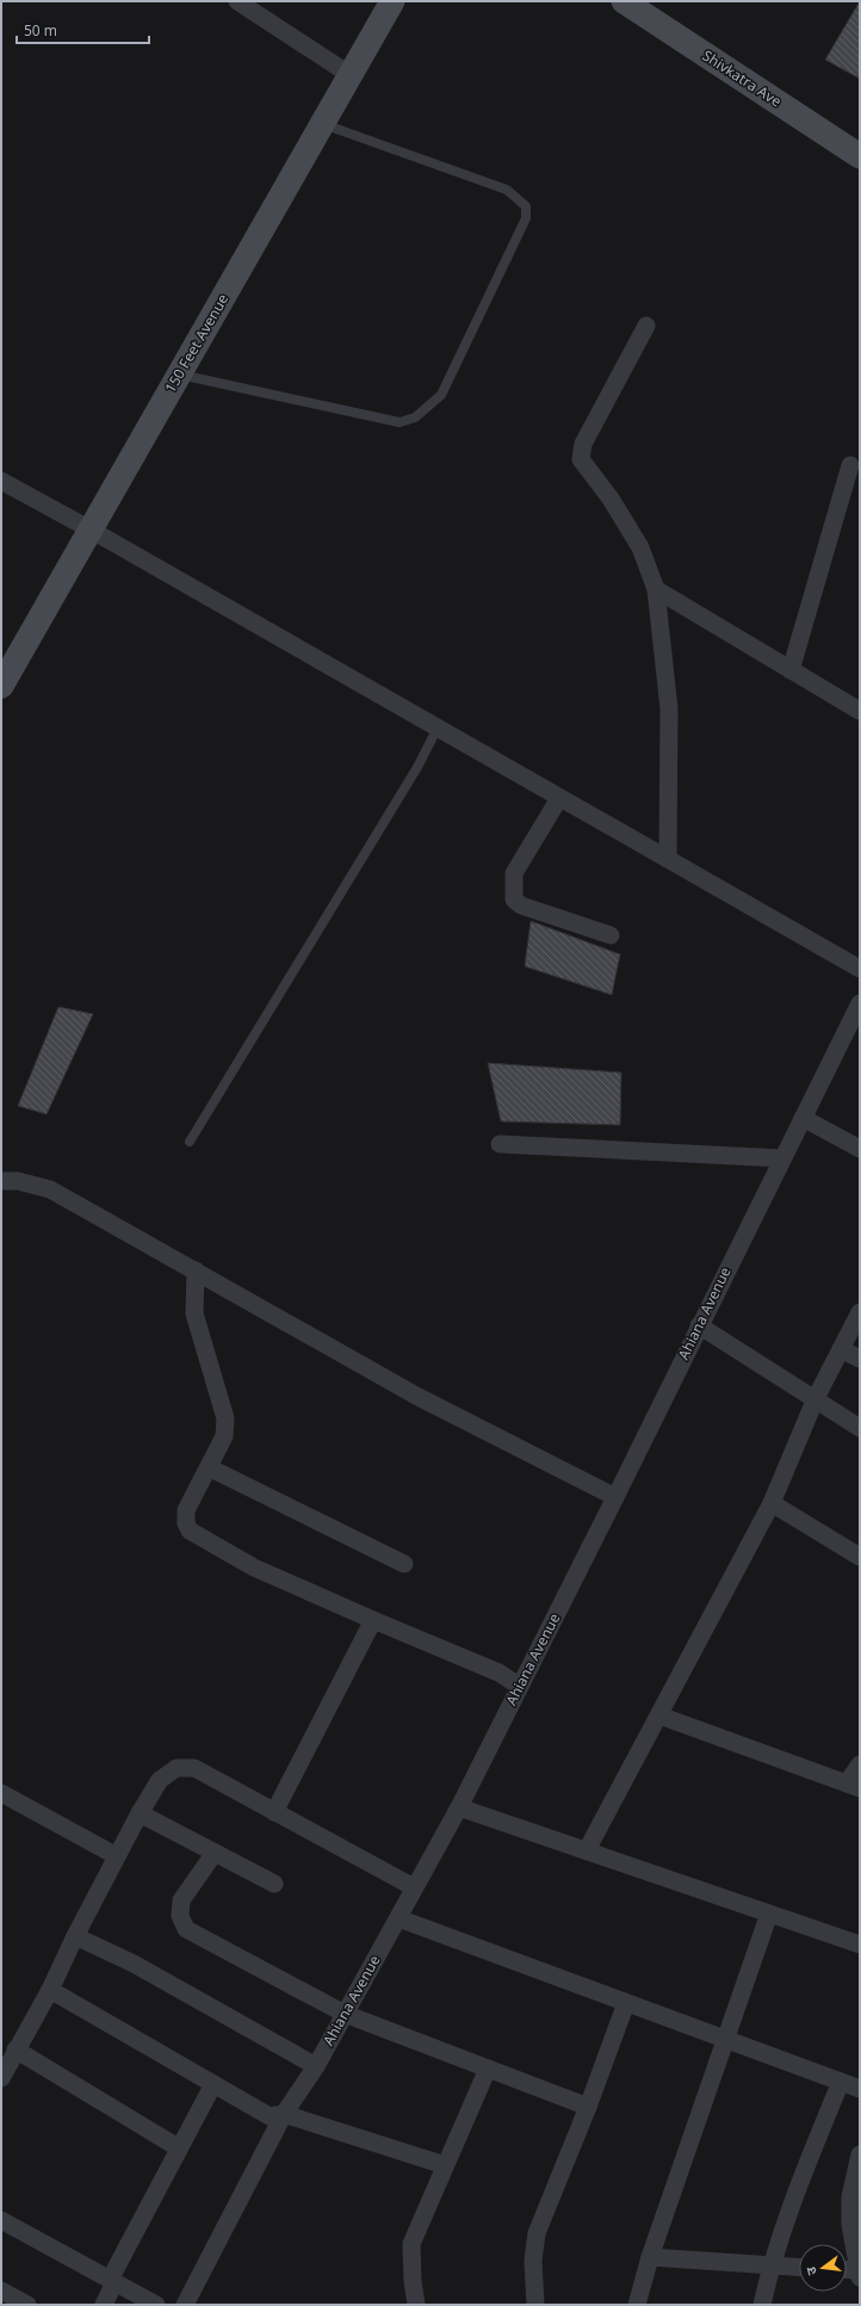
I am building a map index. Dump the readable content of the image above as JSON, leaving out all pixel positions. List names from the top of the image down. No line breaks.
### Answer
{"streets":{"street":["Shivkatra Ave","150 Feet Avenue","Ahiana Avenue"]},"scale_bar":"50 m","north":"left"}
